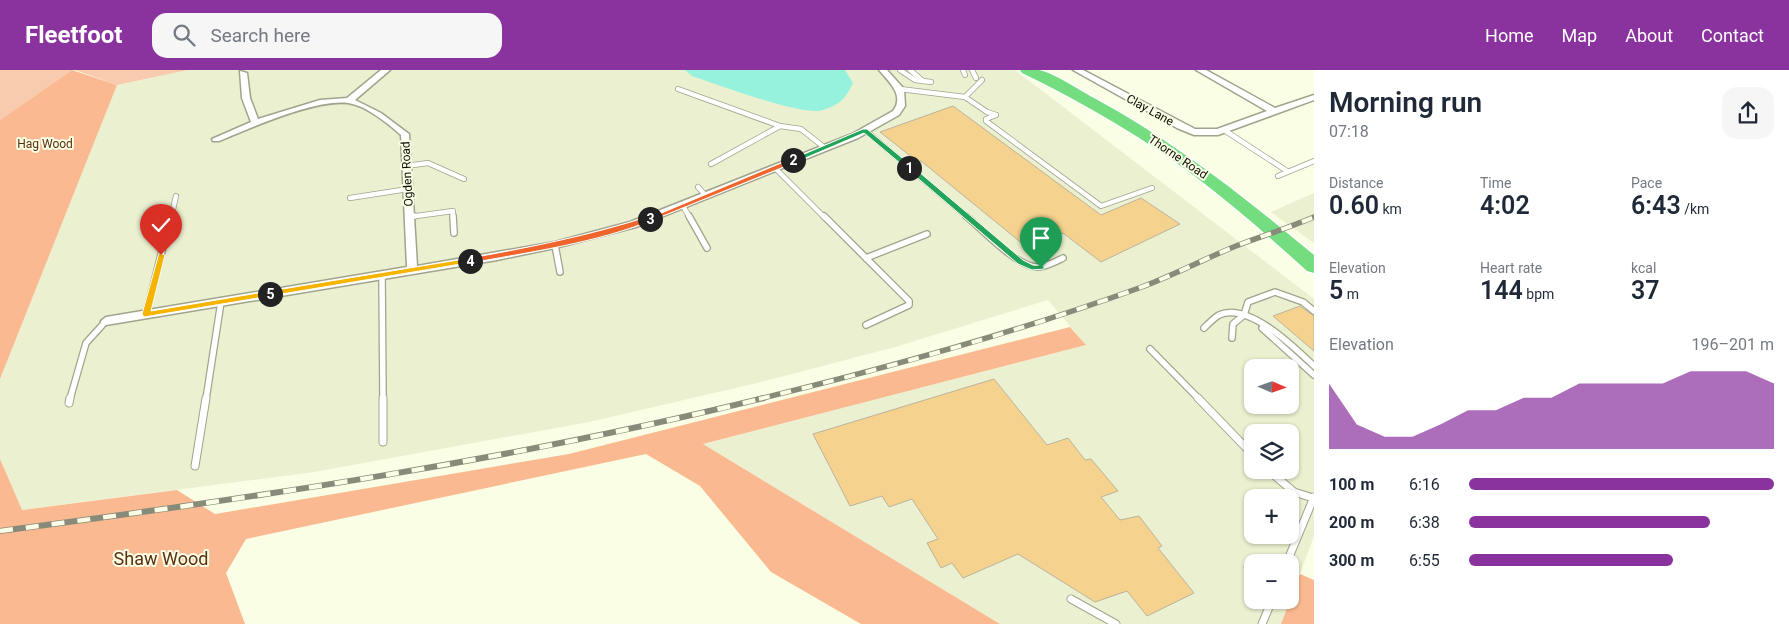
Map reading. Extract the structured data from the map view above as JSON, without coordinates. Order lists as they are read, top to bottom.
{
  "streets": {
    "highway": ["Thorne Road"],
    "street": ["Clay Lane", "Ogden Road"]
  },
  "parks": ["Hag Wood", "Shaw Wood"],
  "north": "right",
  "page": {
    "header": "Fleetfoot",
    "search": "Search here",
    "nav": [
      "Home",
      "Map",
      "About",
      "Contact"
    ],
    "heading": ["Morning run", "07:18"],
    "pins": [
      "2",
      "1",
      "3",
      "4",
      "5"
    ],
    "stats": [
      ["Distance", "0.60 km"],
      ["Time", "4:02"],
      ["Pace", "6:43 /km"],
      ["Elevation", "5 m"],
      ["Heart rate", "144 bpm"],
      ["kcal", "37"]
    ],
    "chart": ["Elevation", "196–201 m"],
    "map_buttons": ["+", "−"],
    "list": [
      {
        "name": "100 m",
        "note": "6:16"
      },
      {
        "name": "200 m",
        "note": "6:38"
      },
      {
        "name": "300 m",
        "note": "6:55"
      }
    ]
  }
}
